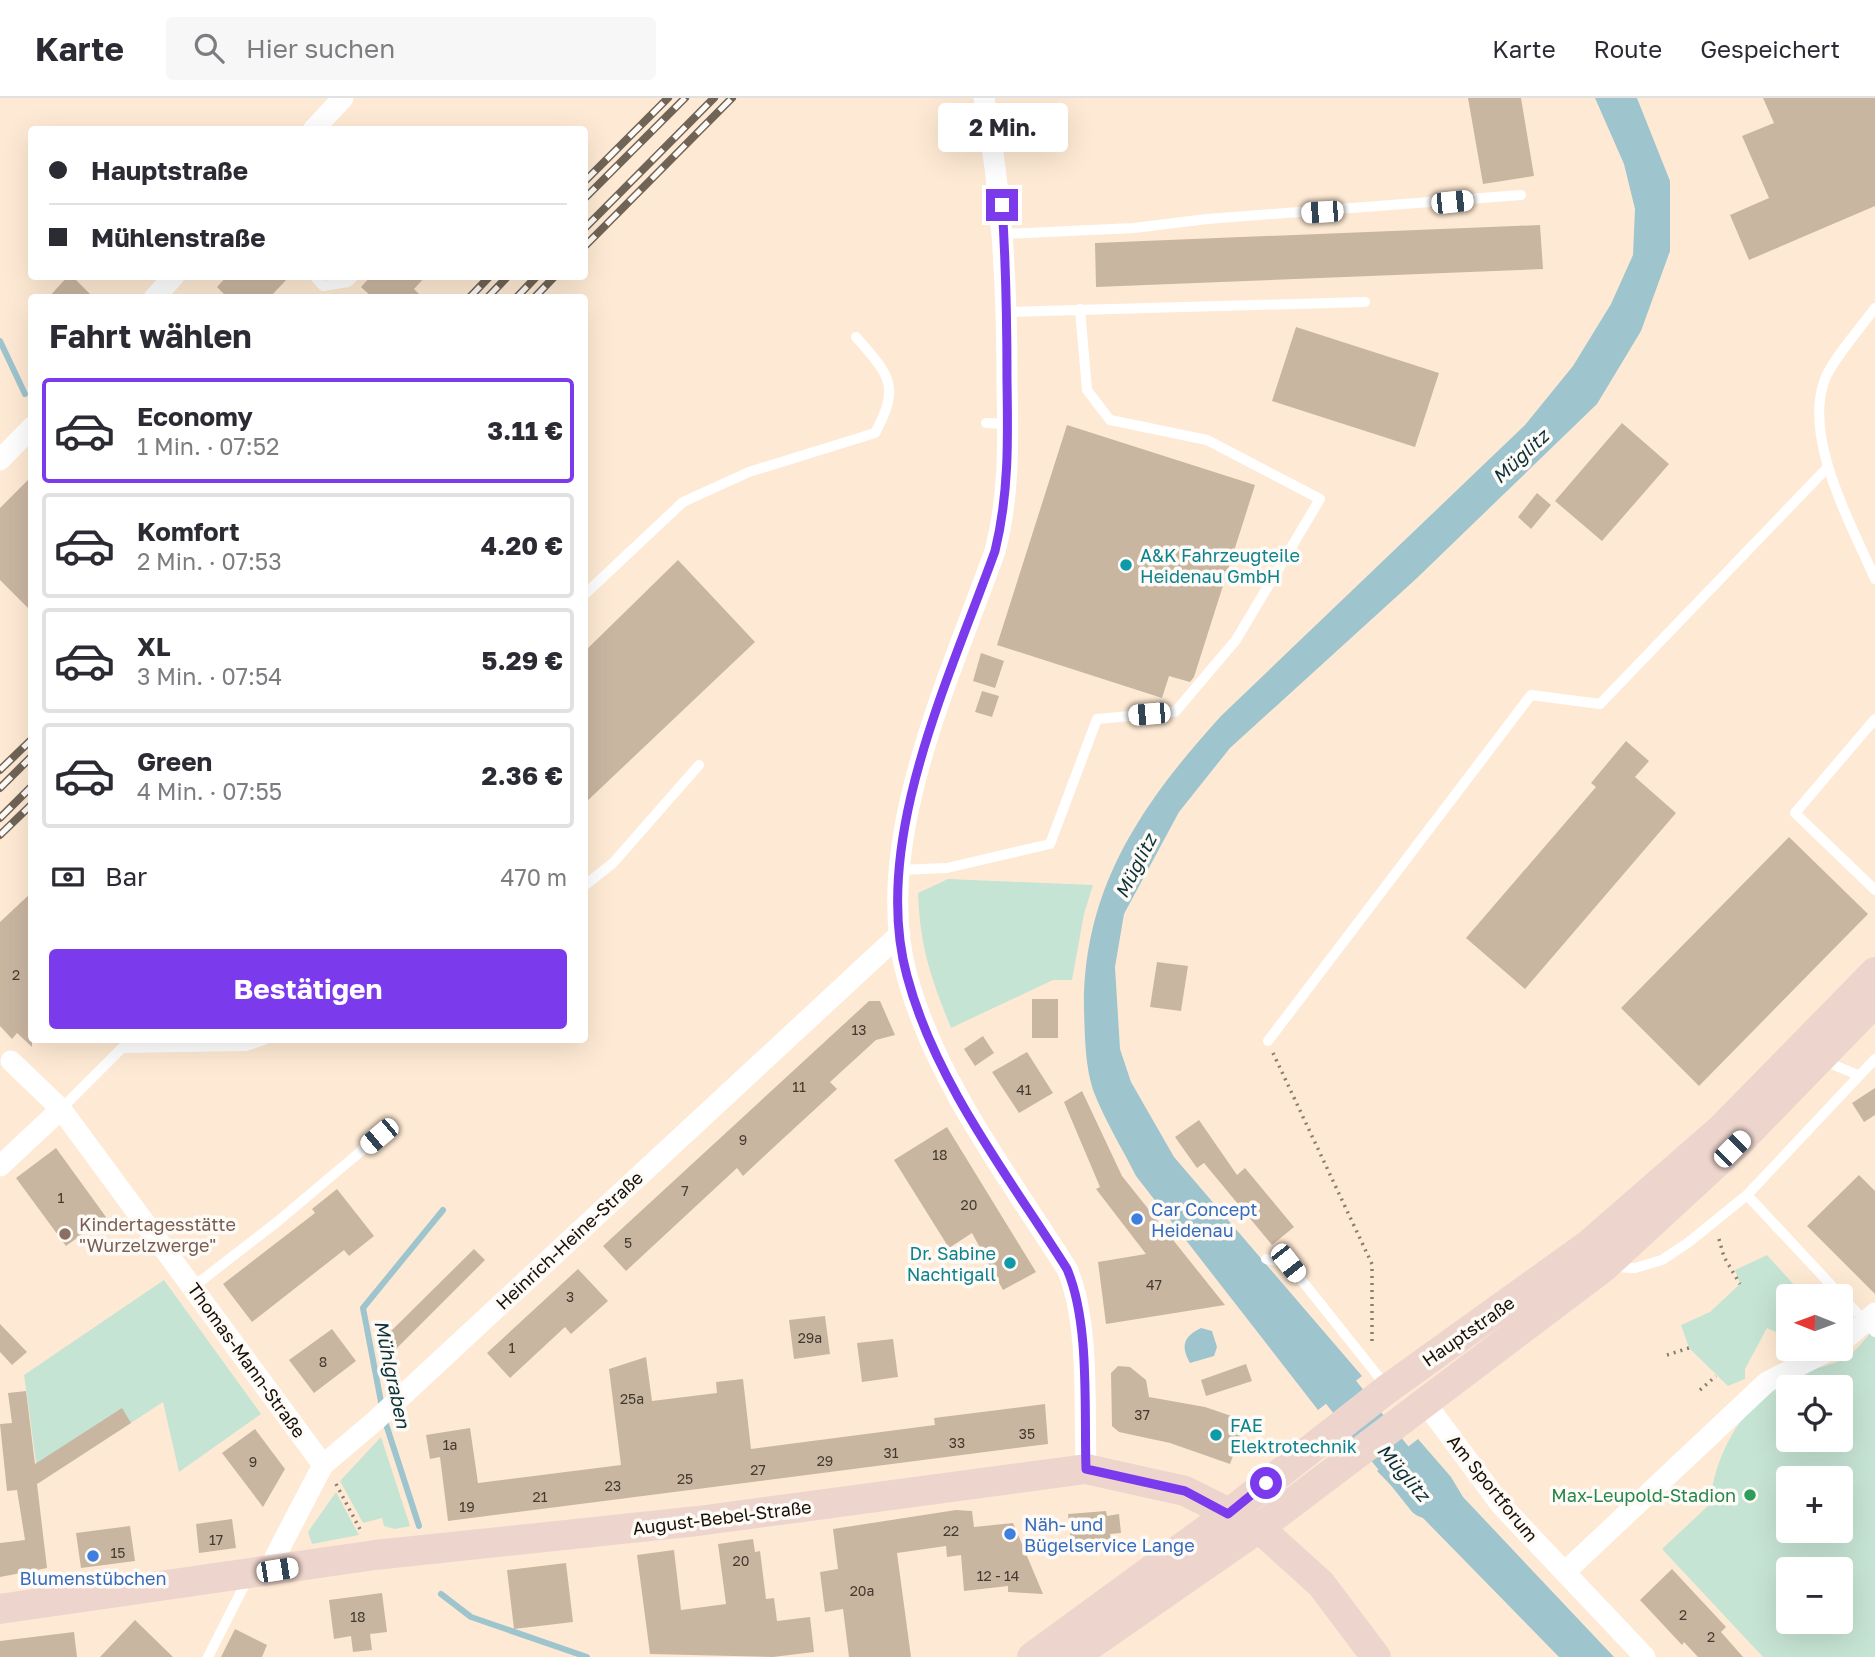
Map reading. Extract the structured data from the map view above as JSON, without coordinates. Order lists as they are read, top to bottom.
{
  "streets": {
    "main road": ["Hauptstraße", "August-Bebel-Straße"],
    "street": ["Heinrich-Heine-Straße", "Thomas-Mann-Straße", "Am Sportforum"]
  },
  "crossings": [
    ["Heinrich-Heine-Straße", "Thomas-Mann-Straße"],
    ["Heinrich-Heine-Straße", "August-Bebel-Straße"],
    ["Hauptstraße", "Am Sportforum"],
    ["Hauptstraße", "August-Bebel-Straße"]
  ],
  "water": ["Müglitz", "Mühlgraben"],
  "places": [
    "A&K Fahrzeugteile Heidenau GmbH",
    "Car Concept Heidenau",
    "Kindertagesstätte \"Wurzelzwerge\"",
    "Dr. Sabine Nachtigall",
    "FAE Elektrotechnik",
    "Max-Leupold-Stadion",
    "Näh- und Bügelservice Lange",
    "Blumenstübchen"
  ],
  "house_numbers": [
    "2",
    "13",
    "11",
    "41",
    "9",
    "18",
    "7",
    "1",
    "20",
    "5",
    "47",
    "3",
    "29a",
    "1",
    "8",
    "25a",
    "37",
    "35",
    "33",
    "1a",
    "31",
    "29",
    "9",
    "27",
    "25",
    "23",
    "21",
    "19",
    "22",
    "17",
    "15",
    "20",
    "12 - 14",
    "20a",
    "2",
    "18",
    "2"
  ],
  "north": "left",
  "page": {
    "header": "Karte",
    "search": "Hier suchen",
    "nav": ["Karte", "Route", "Gespeichert"],
    "bubble": "2 Min.",
    "banner": ["Hauptstraße", "Mühlenstraße"],
    "heading": "Fahrt wählen",
    "list": [
      {
        "name": "Economy",
        "note": "1 Min. · 07:52",
        "value": "3.11 €"
      },
      {
        "name": "Komfort",
        "note": "2 Min. · 07:53",
        "value": "4.20 €"
      },
      {
        "name": "XL",
        "note": "3 Min. · 07:54",
        "value": "5.29 €"
      },
      {
        "name": "Green",
        "note": "4 Min. · 07:55",
        "value": "2.36 €"
      }
    ],
    "pay": ["Bar", "470 m"],
    "buttons": "Bestätigen",
    "map_buttons": ["+", "−"]
  }
}
